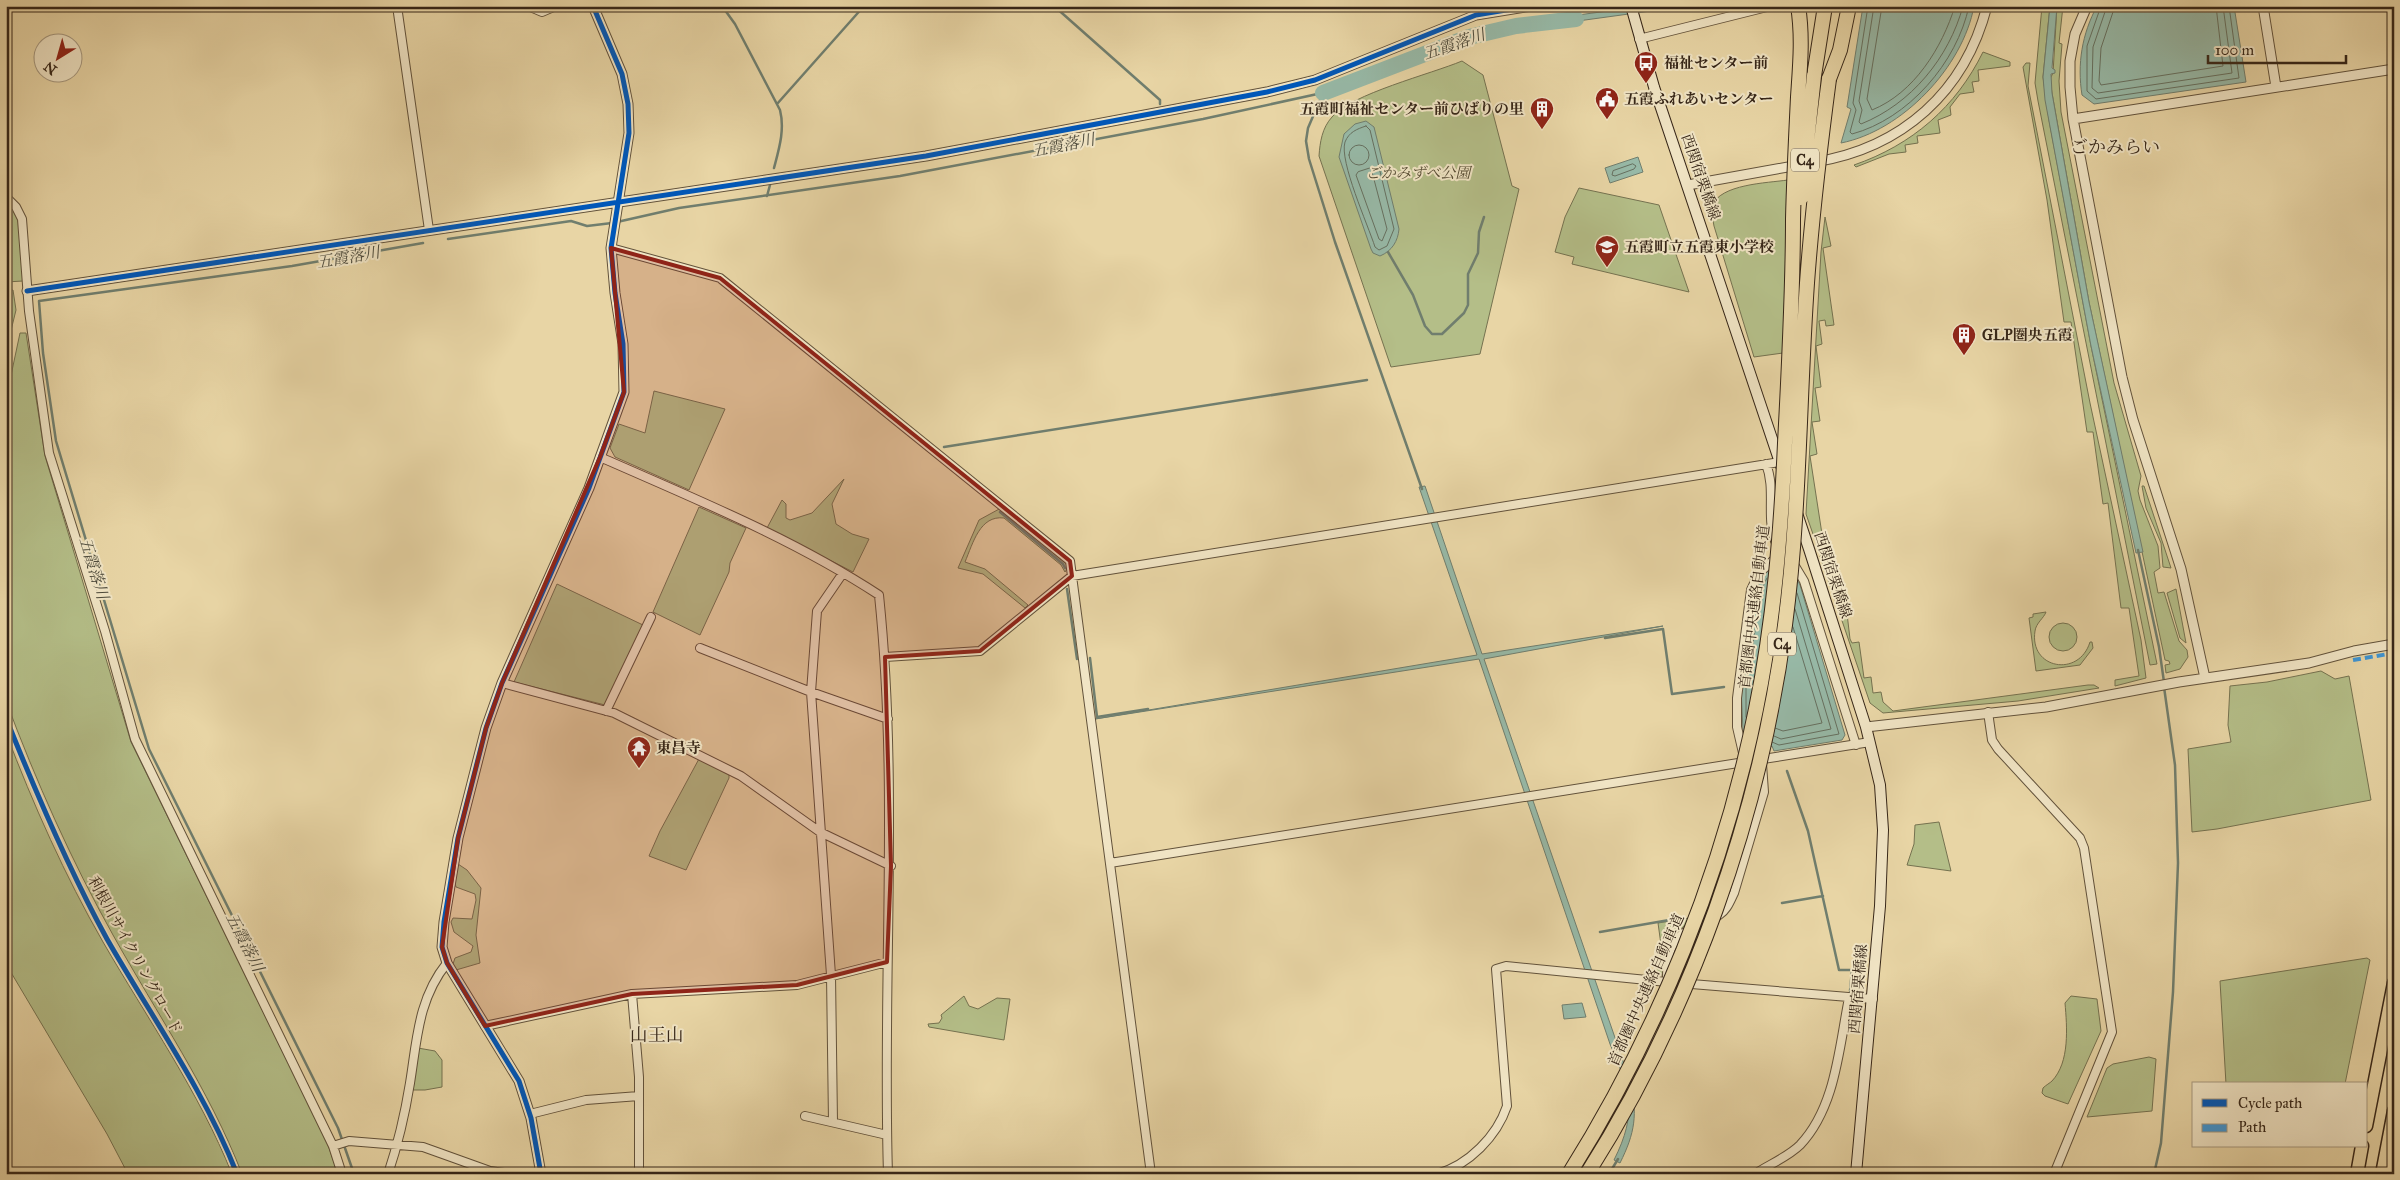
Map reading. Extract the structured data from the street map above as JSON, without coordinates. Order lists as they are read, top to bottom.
{
  "streets": {
    "highway": ["C4", "首都圏中央連絡自動車道"],
    "main road": ["西関宿栗橋線"],
    "cycle path": ["利根川サイクリングロード"]
  },
  "districts": ["ごかみらい", "山王山"],
  "water": ["五霞落川"],
  "parks": ["ごかみずべ公園"],
  "places": {
    "bus stop": ["福祉センター前"],
    "public building": ["五霞ふれあいセンター"],
    "building": ["五霞町福祉センター前ひばりの里", "GLP圏央五霞"],
    "school or university": ["五霞町立五霞東小学校"],
    "temple": ["東昌寺"]
  },
  "legend": ["Cycle path", "Path"],
  "scale_bar": "100 m",
  "north": "bottom left"
}
